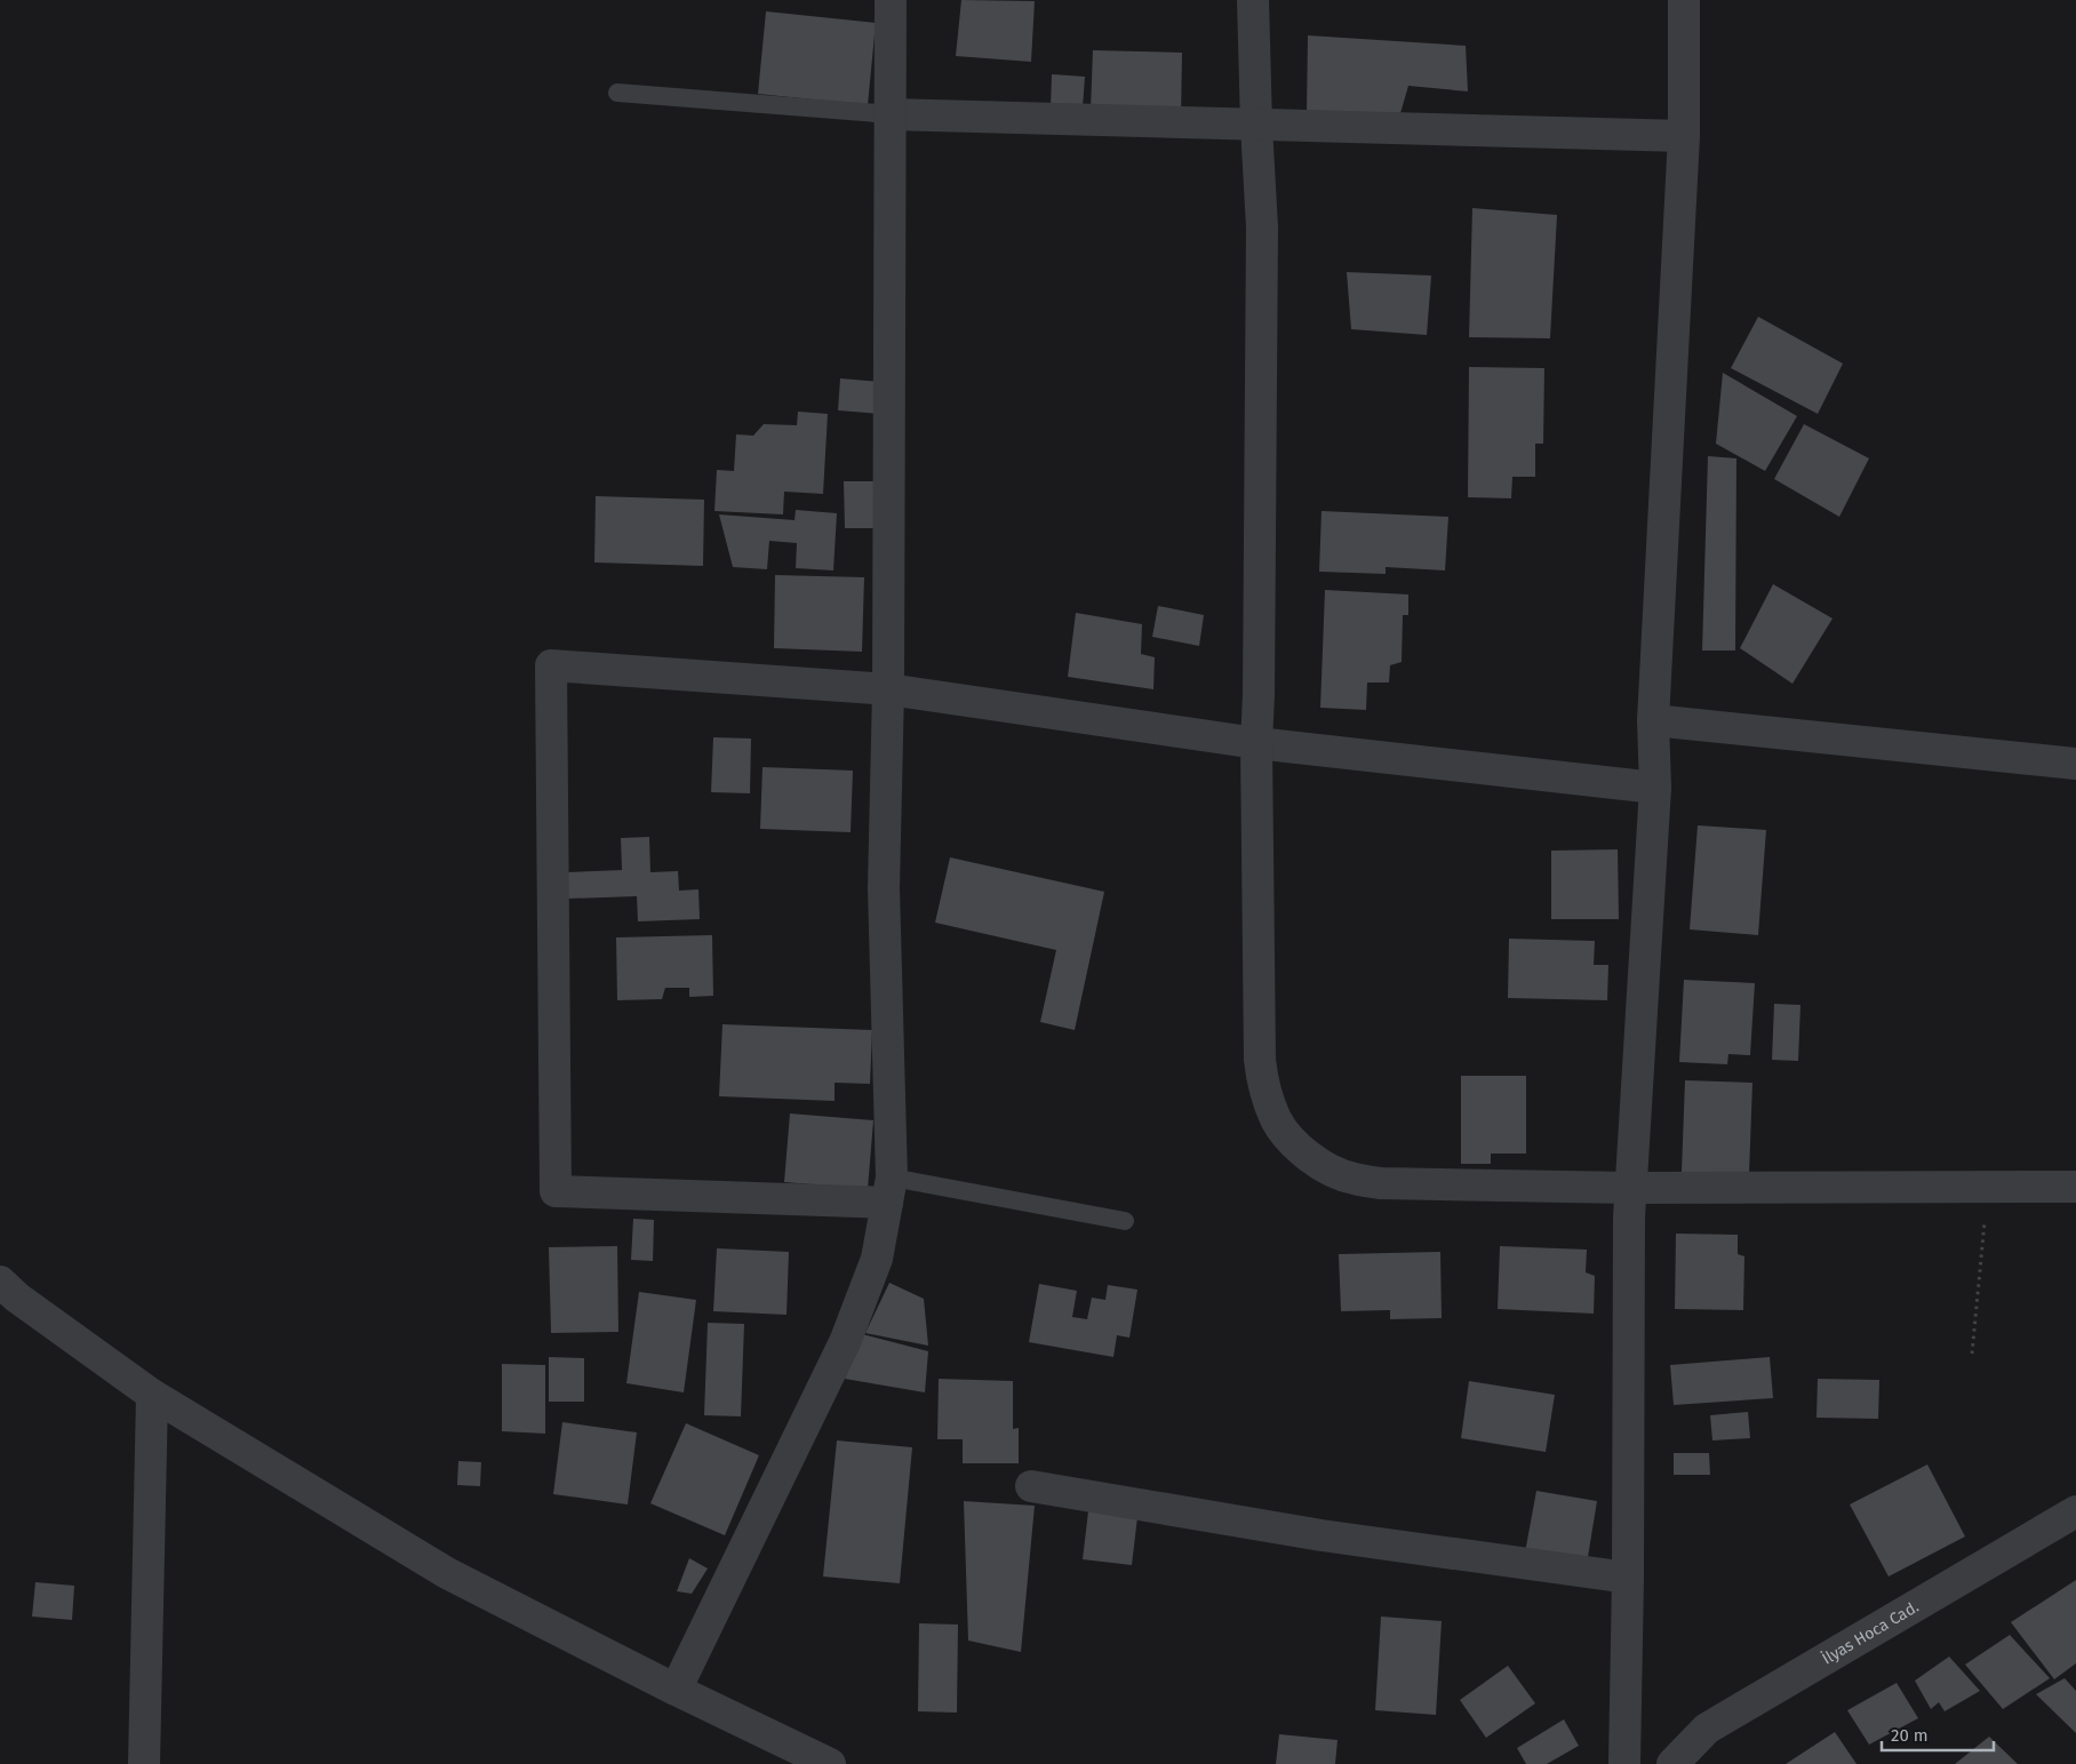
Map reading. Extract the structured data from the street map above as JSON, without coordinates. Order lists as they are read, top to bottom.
{
  "streets": {
    "street": ["İlyas Hoca Cad."]
  },
  "scale_bar": "20 m"
}
